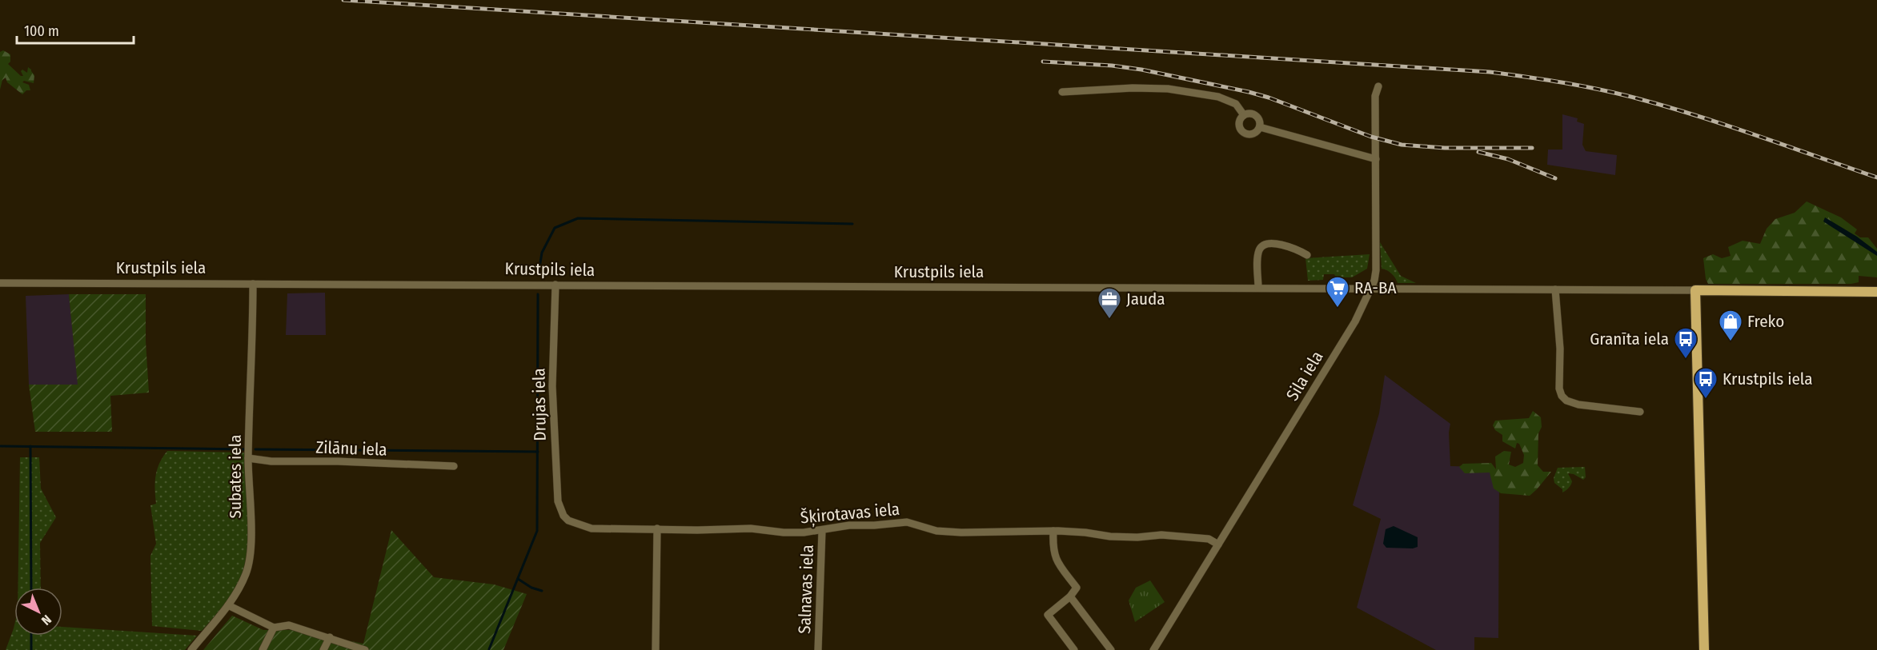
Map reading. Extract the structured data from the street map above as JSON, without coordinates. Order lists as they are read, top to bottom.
{
  "streets": {
    "main road": ["Krustpils iela"],
    "street": [
      "Sila iela",
      "Drujas iela",
      "Zilānu iela",
      "Subates iela",
      "Šķirotavas iela",
      "Salnavas iela"
    ]
  },
  "crossings": [
    ["Krustpils iela", "Sila iela"],
    ["Krustpils iela", "Drujas iela"],
    ["Krustpils iela", "Subates iela"],
    ["Sila iela", "Šķirotavas iela"],
    ["Drujas iela", "Šķirotavas iela"],
    ["Zilānu iela", "Subates iela"],
    ["Šķirotavas iela", "Salnavas iela"]
  ],
  "places": {
    "supermarket": ["RA-BA"],
    "office": ["Jauda"],
    "shop": ["Freko"],
    "bus stop": ["Granīta iela", "Krustpils iela"]
  },
  "scale_bar": "100 m",
  "north": "bottom right"
}
